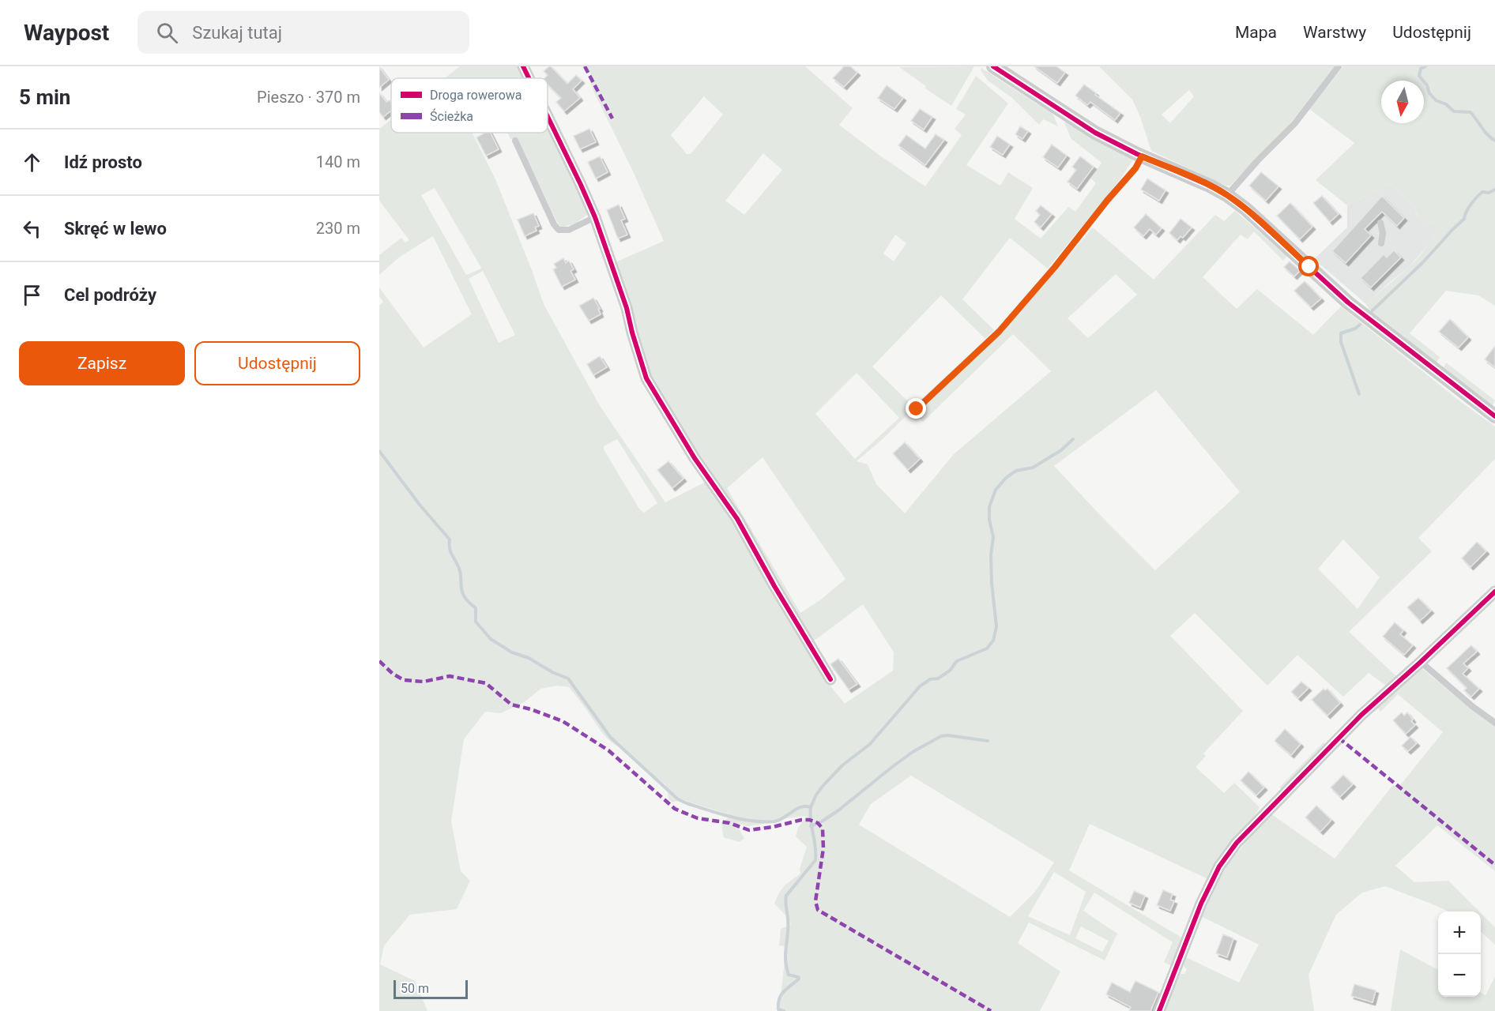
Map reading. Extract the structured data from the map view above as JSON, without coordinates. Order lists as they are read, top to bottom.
{
  "legend": ["Droga rowerowa", "Ścieżka"],
  "scale_bar": "50 m",
  "north": "bottom",
  "page": {
    "header": "Waypost",
    "search": "Szukaj tutaj",
    "nav": ["Mapa", "Warstwy", "Udostępnij"],
    "heading": ["5 min", "Pieszo · 370 m"],
    "list": [
      ["Idź prosto", "140 m"],
      ["Skręć w lewo", "230 m"],
      "Cel podróży"
    ],
    "buttons": ["Zapisz", "Udostępnij"],
    "map_buttons": ["+", "−"],
    "scale": "50 m"
  }
}
